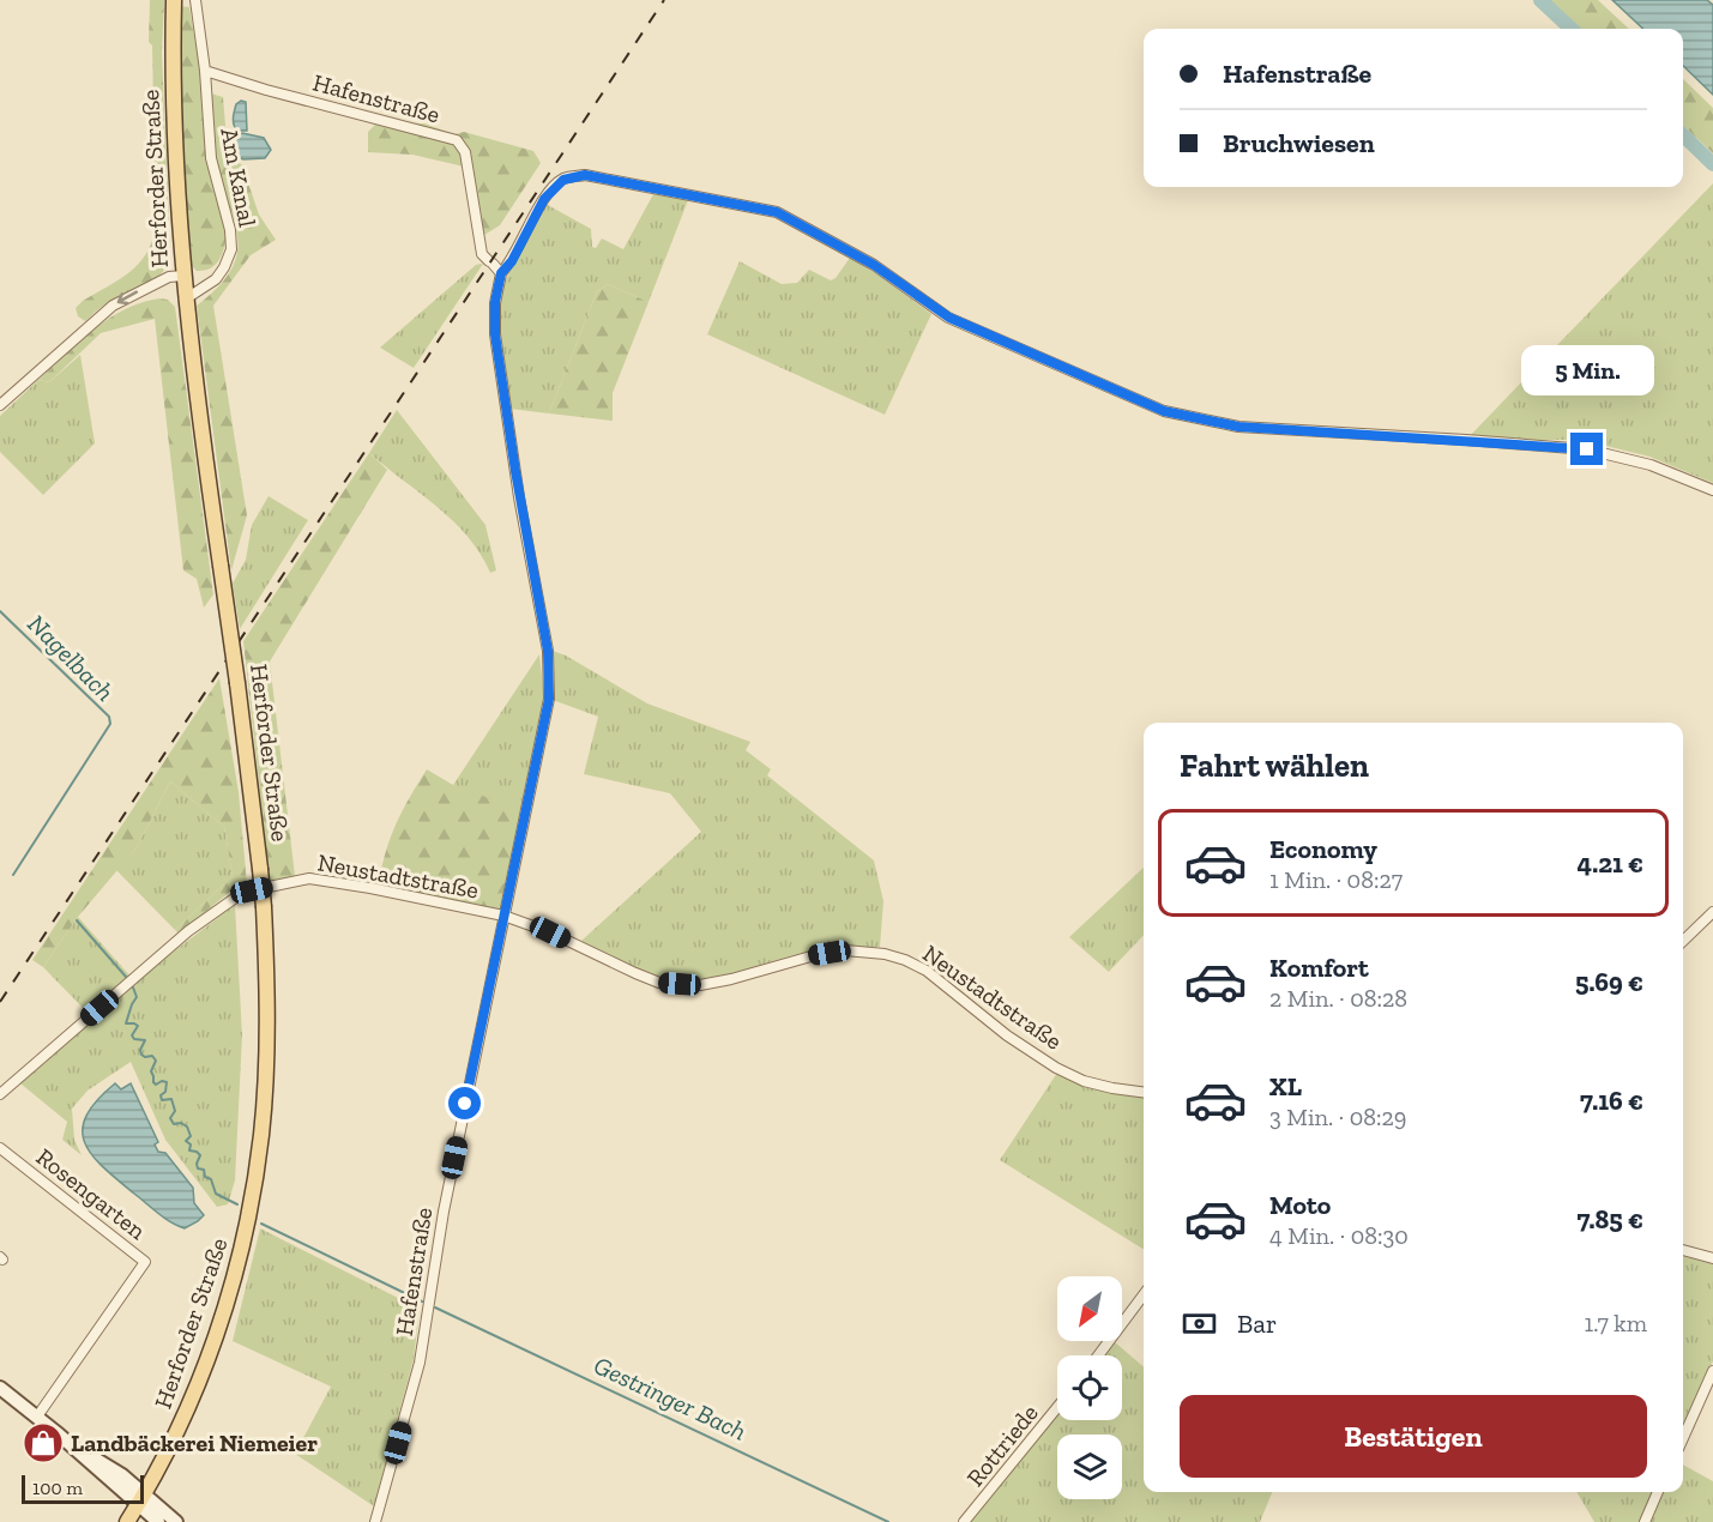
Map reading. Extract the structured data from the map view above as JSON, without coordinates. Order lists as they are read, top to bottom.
{
  "streets": {
    "main road": ["Herforder Straße"],
    "street": [
      "Hafenstraße",
      "Am Kanal",
      "Neustadtstraße",
      "Rosengarten",
      "Rottriede"
    ]
  },
  "crossings": [
    ["Hafenstraße", "Am Kanal"],
    ["Hafenstraße", "Neustadtstraße"],
    ["Am Kanal", "Herforder Straße"]
  ],
  "water": ["Nagelbach", "Gestringer Bach"],
  "places": {
    "shop": ["Landbäckerei Niemeier"]
  },
  "scale_bar": "100 m",
  "north": "bottom left",
  "page": {
    "banner": ["Hafenstraße", "Bruchwiesen"],
    "bubble": "5 Min.",
    "heading": "Fahrt wählen",
    "list": [
      {
        "name": "Economy",
        "note": "1 Min. · 08:27",
        "value": "4.21 €"
      },
      {
        "name": "Komfort",
        "note": "2 Min. · 08:28",
        "value": "5.69 €"
      },
      {
        "name": "XL",
        "note": "3 Min. · 08:29",
        "value": "7.16 €"
      },
      {
        "name": "Moto",
        "note": "4 Min. · 08:30",
        "value": "7.85 €"
      }
    ],
    "pay": ["Bar", "1.7 km"],
    "buttons": "Bestätigen",
    "scale": "100 m"
  }
}
